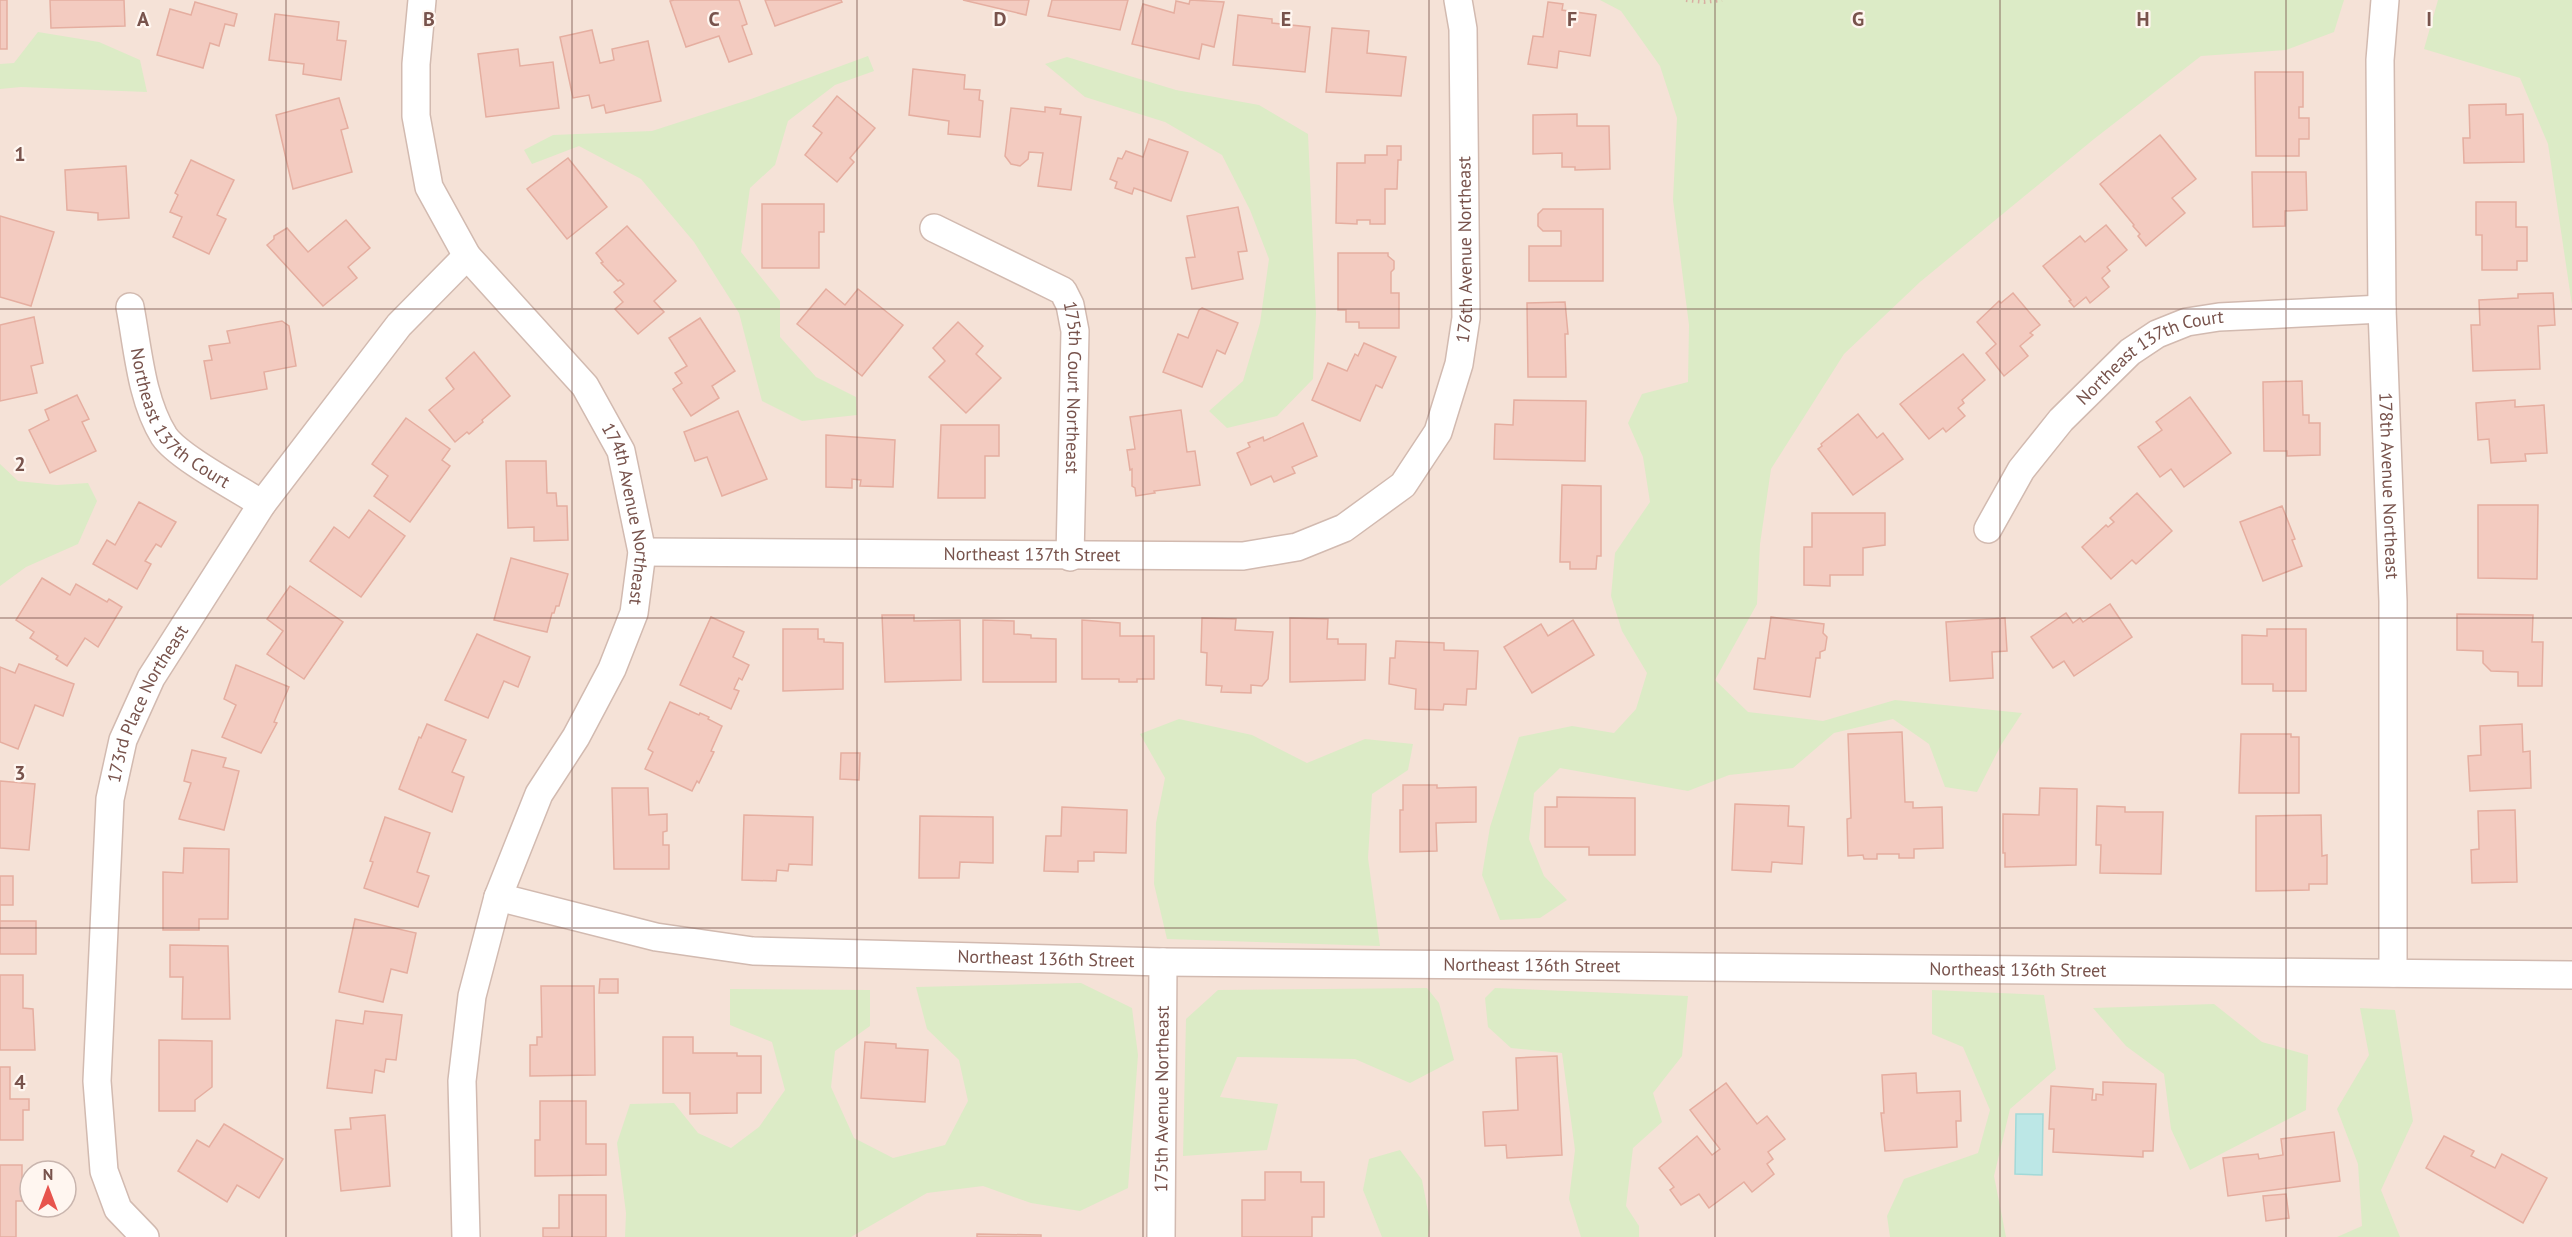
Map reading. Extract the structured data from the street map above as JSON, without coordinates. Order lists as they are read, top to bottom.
{
  "streets": {
    "street": [
      "176th Avenue Northeast",
      "Northeast 137th Court",
      "175th Court Northeast",
      "178th Avenue Northeast",
      "174th Avenue Northeast",
      "Northeast 137th Street",
      "173rd Place Northeast",
      "Northeast 136th Street",
      "175th Avenue Northeast"
    ]
  },
  "crossings": [
    ["176th Avenue Northeast", "Northeast 137th Street"],
    ["Northeast 137th Court", "178th Avenue Northeast"],
    ["Northeast 137th Court", "173rd Place Northeast"],
    ["175th Court Northeast", "Northeast 137th Street"],
    ["178th Avenue Northeast", "Northeast 136th Street"],
    ["174th Avenue Northeast", "Northeast 137th Street"],
    ["174th Avenue Northeast", "173rd Place Northeast"],
    ["174th Avenue Northeast", "Northeast 136th Street"],
    ["Northeast 136th Street", "175th Avenue Northeast"]
  ],
  "north": "top",
  "grid": {
    "columns": [
      "A",
      "B",
      "C",
      "D",
      "E",
      "F",
      "G",
      "H",
      "I"
    ],
    "rows": [
      "1",
      "2",
      "3",
      "4"
    ]
  }
}
